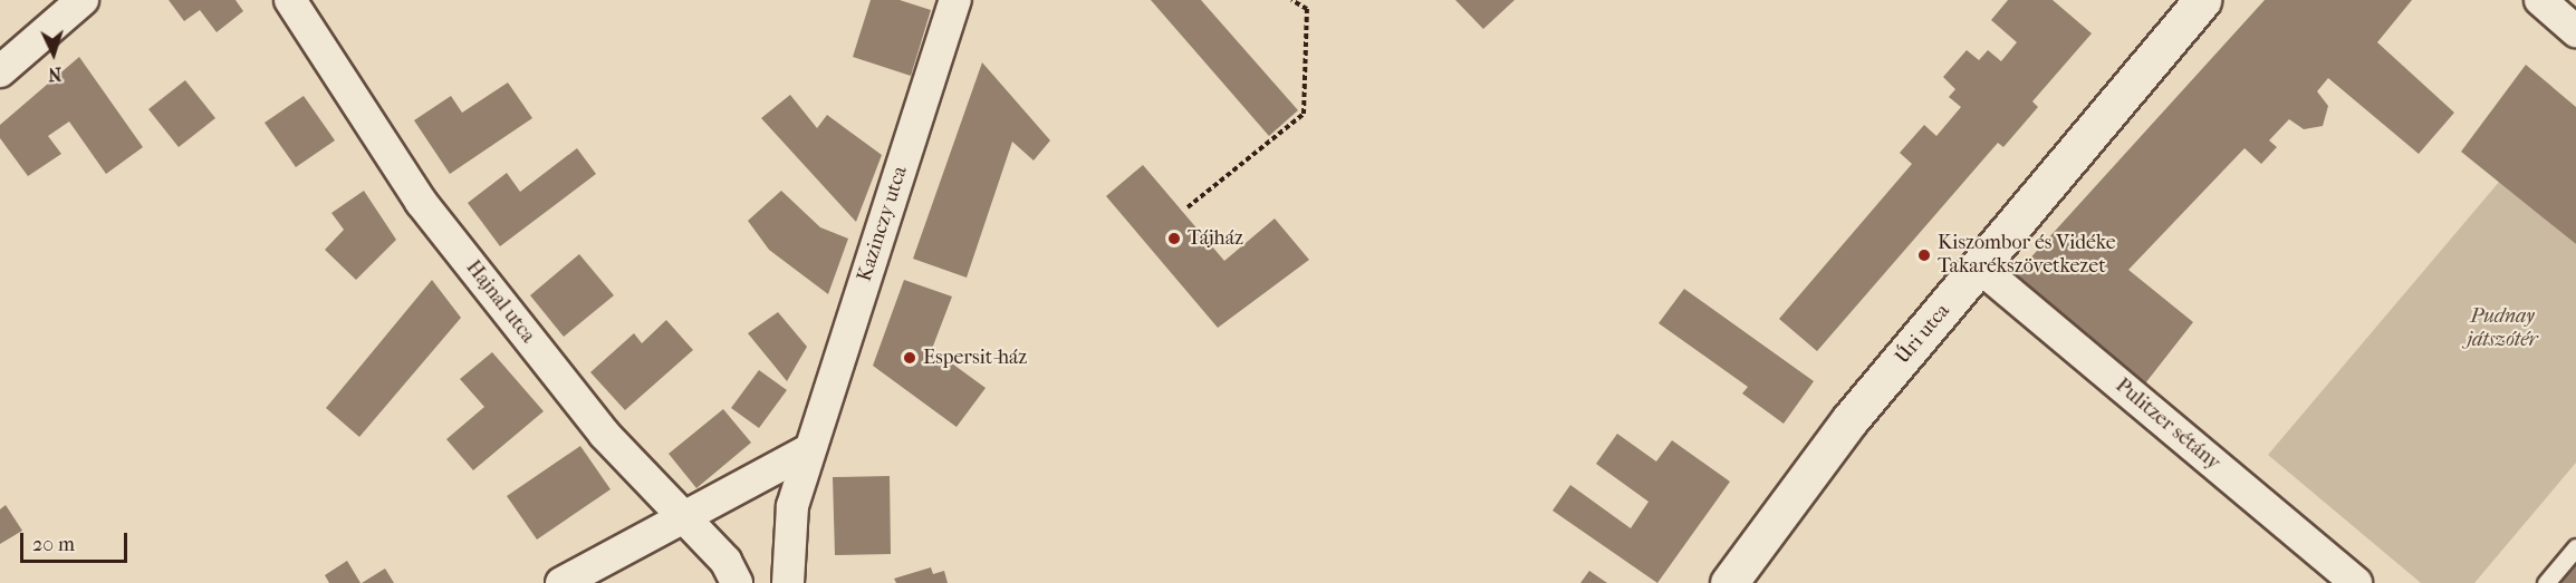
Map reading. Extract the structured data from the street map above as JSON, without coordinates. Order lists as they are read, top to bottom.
{
  "streets": {
    "main road": ["Úri utca"],
    "street": ["Kazinczy utca", "Hajnal utca", "Pulitzer sétány"]
  },
  "crossings": [
    ["Úri utca", "Pulitzer sétány"]
  ],
  "parks": ["Pudnay játszótér"],
  "places": ["Tájház", "Kiszombor és Vidéke Takarékszövetkezet", "Espersit-ház"],
  "scale_bar": "20 m",
  "north": "bottom"
}
